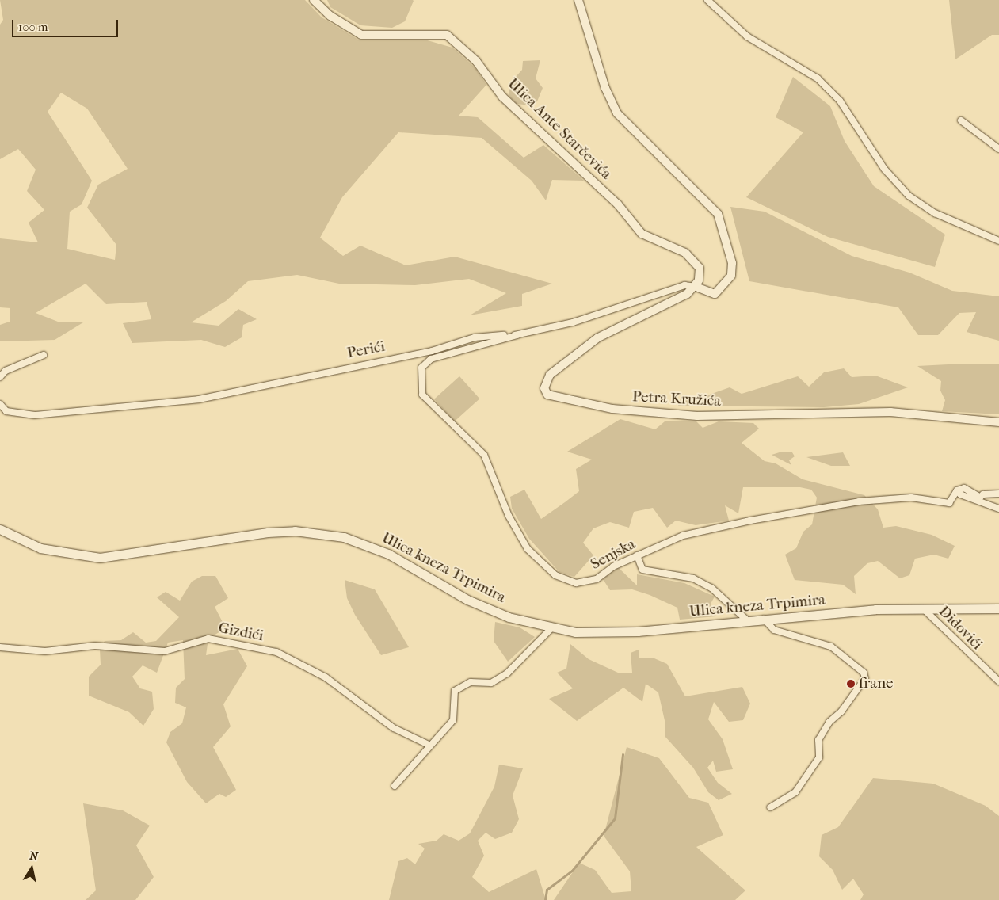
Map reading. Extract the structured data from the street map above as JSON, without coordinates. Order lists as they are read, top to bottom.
{
  "streets": {
    "main road": ["Ulica kneza Trpimira"],
    "street": [
      "Ulica Ante Starčevića",
      "Perići",
      "Petra Kružića",
      "Senjska",
      "Didovići",
      "Gizdići"
    ]
  },
  "crossings": [
    ["Ulica Ante Starčevića", "Perići"],
    ["Ulica Ante Starčevića", "Petra Kružića"],
    ["Perići", "Petra Kružića"],
    ["Perići", "Senjska"],
    ["Ulica kneza Trpimira", "Didovići"]
  ],
  "places": ["frane"],
  "scale_bar": "100 m",
  "north": "top"
}
